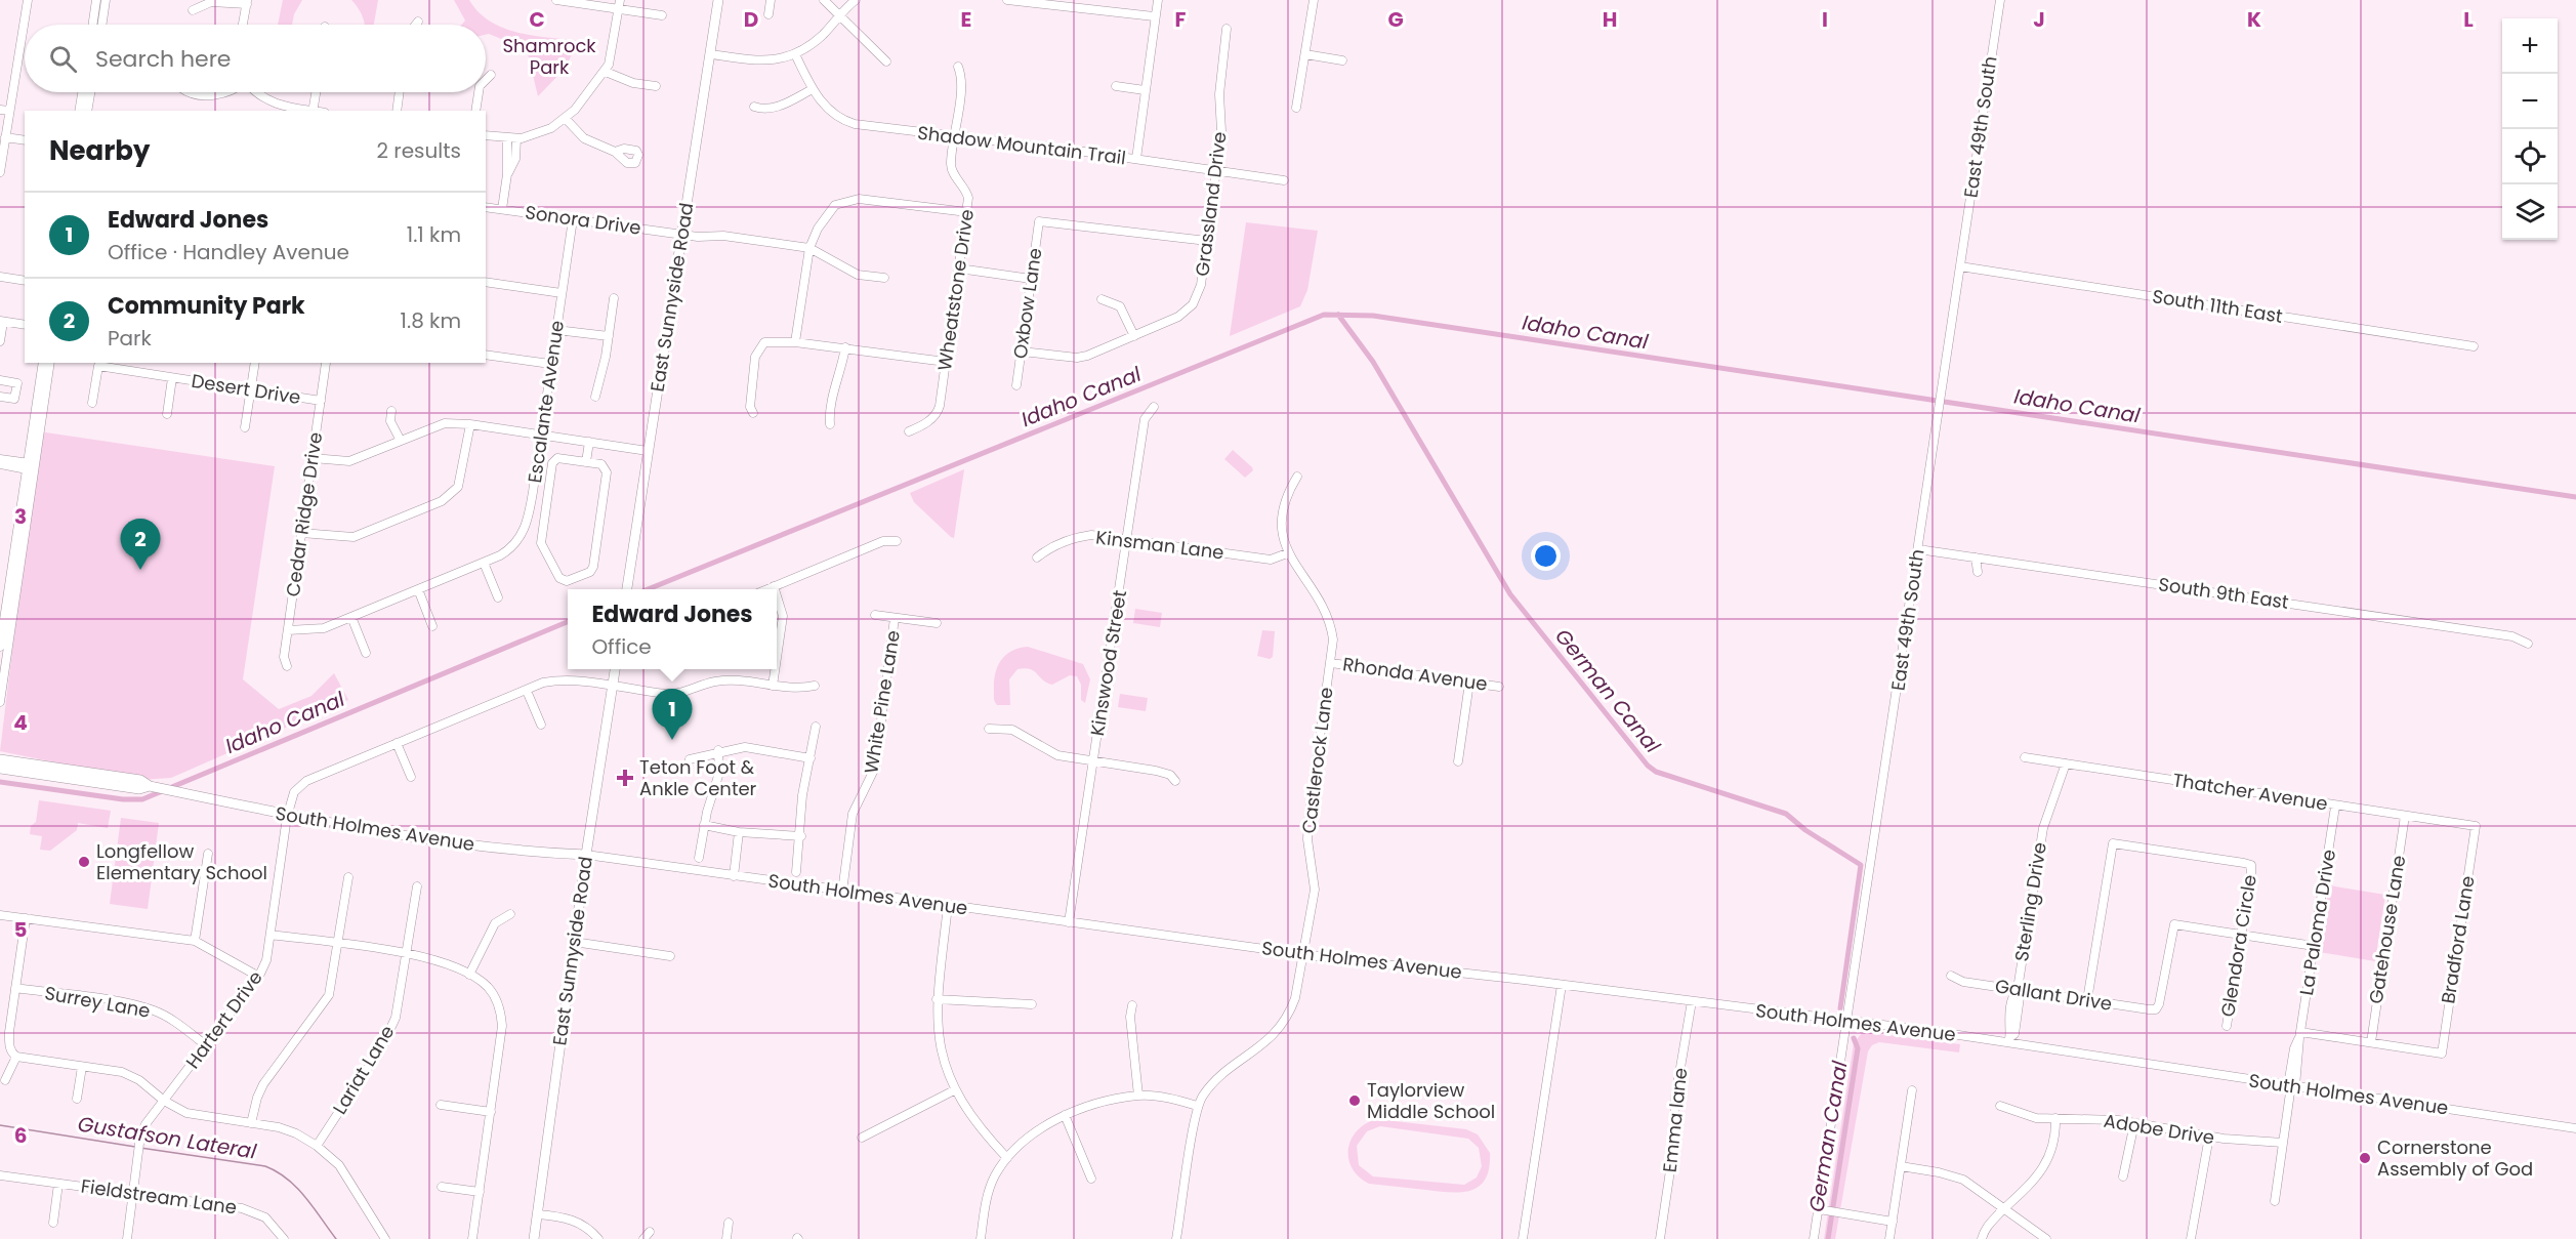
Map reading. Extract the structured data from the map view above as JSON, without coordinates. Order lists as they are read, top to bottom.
{
  "streets": {
    "main road": ["East Sunnyside Road", "South Holmes Avenue"],
    "street": [
      "East 49th South",
      "Shadow Mountain Trail",
      "Grassland Drive",
      "Sonora Drive",
      "Wheatstone Drive",
      "Oxbow Lane",
      "South 11th East",
      "Desert Drive",
      "Escalante Avenue",
      "Cedar Ridge Drive",
      "Kinsman Lane",
      "South 9th East",
      "Kinswood Street",
      "Rhonda Avenue",
      "White Pine Lane",
      "Castlerock Lane",
      "Thatcher Avenue",
      "Sterling Drive",
      "La Paloma Drive",
      "Gatehouse Lane",
      "Bradford Lane",
      "Glendora Circle",
      "Gallant Drive",
      "Surrey Lane",
      "Hartert Drive",
      "Lariat Lane",
      "Emma lane",
      "Adobe Drive",
      "Fieldstream Lane"
    ]
  },
  "crossings": [
    ["East 49th South", "South 11th East"],
    ["East 49th South", "South 9th East"],
    ["East 49th South", "South Holmes Avenue"],
    ["Shadow Mountain Trail", "Grassland Drive"],
    ["Shadow Mountain Trail", "Wheatstone Drive"],
    ["Grassland Drive", "Oxbow Lane"],
    ["Sonora Drive", "East Sunnyside Road"],
    ["Sonora Drive", "Escalante Avenue"],
    ["East Sunnyside Road", "South Holmes Avenue"],
    ["East Sunnyside Road", "Hartert Drive"],
    ["Desert Drive", "Cedar Ridge Drive"],
    ["Escalante Avenue", "Cedar Ridge Drive"],
    ["Kinsman Lane", "Kinswood Street"],
    ["Kinsman Lane", "Castlerock Lane"],
    ["Kinswood Street", "South Holmes Avenue"],
    ["Rhonda Avenue", "Castlerock Lane"],
    ["White Pine Lane", "South Holmes Avenue"],
    ["Castlerock Lane", "South Holmes Avenue"],
    ["Thatcher Avenue", "Sterling Drive"],
    ["Thatcher Avenue", "La Paloma Drive"],
    ["Thatcher Avenue", "Gatehouse Lane"],
    ["Thatcher Avenue", "Bradford Lane"],
    ["South Holmes Avenue", "Sterling Drive"],
    ["South Holmes Avenue", "La Paloma Drive"],
    ["South Holmes Avenue", "Hartert Drive"],
    ["South Holmes Avenue", "Emma lane"],
    ["Sterling Drive", "Gallant Drive"],
    ["La Paloma Drive", "Adobe Drive"],
    ["Gatehouse Lane", "Bradford Lane"],
    ["Glendora Circle", "Gallant Drive"],
    ["Surrey Lane", "Hartert Drive"],
    ["Hartert Drive", "Fieldstream Lane"]
  ],
  "water": ["Idaho Canal", "German Canal", "Gustafson Lateral"],
  "parks": ["Shamrock Park"],
  "places": {
    "health": ["Teton Foot & Ankle Center"],
    "other": ["Longfellow Elementary School", "Taylorview Middle School", "Cornerstone Assembly of God"]
  },
  "page": {
    "map_buttons": ["+", "−"],
    "search": "Search here",
    "heading": ["Nearby", "2 results"],
    "list": [
      {
        "mark": "1",
        "name": "Edward Jones",
        "note": "Office · Handley Avenue",
        "value": "1.1 km"
      },
      {
        "mark": "2",
        "name": "Community Park",
        "note": "Park",
        "value": "1.8 km"
      }
    ],
    "pins": ["2", "1"],
    "popup": ["Edward Jones", "Office"]
  },
  "grid": {
    "columns": [
      "C",
      "D",
      "E",
      "F",
      "G",
      "H",
      "I",
      "J",
      "K",
      "L"
    ],
    "rows": [
      "3",
      "4",
      "5",
      "6"
    ]
  }
}
